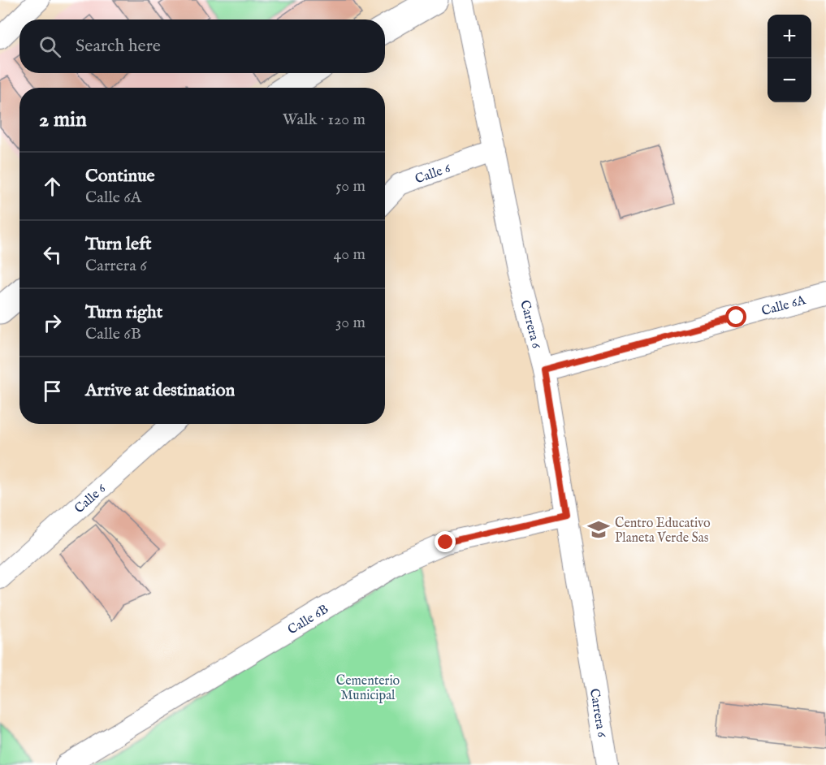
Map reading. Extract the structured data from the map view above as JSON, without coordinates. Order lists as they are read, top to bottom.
{
  "streets": {
    "street": [
      "Calle 6",
      "Calle 6A",
      "Carrera 6",
      "Calle 6B"
    ]
  },
  "crossings": [
    ["Calle 6", "Carrera 6"],
    ["Calle 6A", "Carrera 6"],
    ["Carrera 6", "Calle 6B"]
  ],
  "parks": ["Cementerio Municipal"],
  "places": {
    "school or university": ["Centro Educativo Planeta Verde Sas"]
  },
  "page": {
    "map_buttons": ["+", "−"],
    "search": "Search here",
    "heading": ["2 min", "Walk · 120 m"],
    "list": [
      ["Continue", "Calle 6A", "50 m"],
      ["Turn left", "Carrera 6", "40 m"],
      ["Turn right", "Calle 6B", "30 m"],
      "Arrive at destination"
    ]
  }
}
